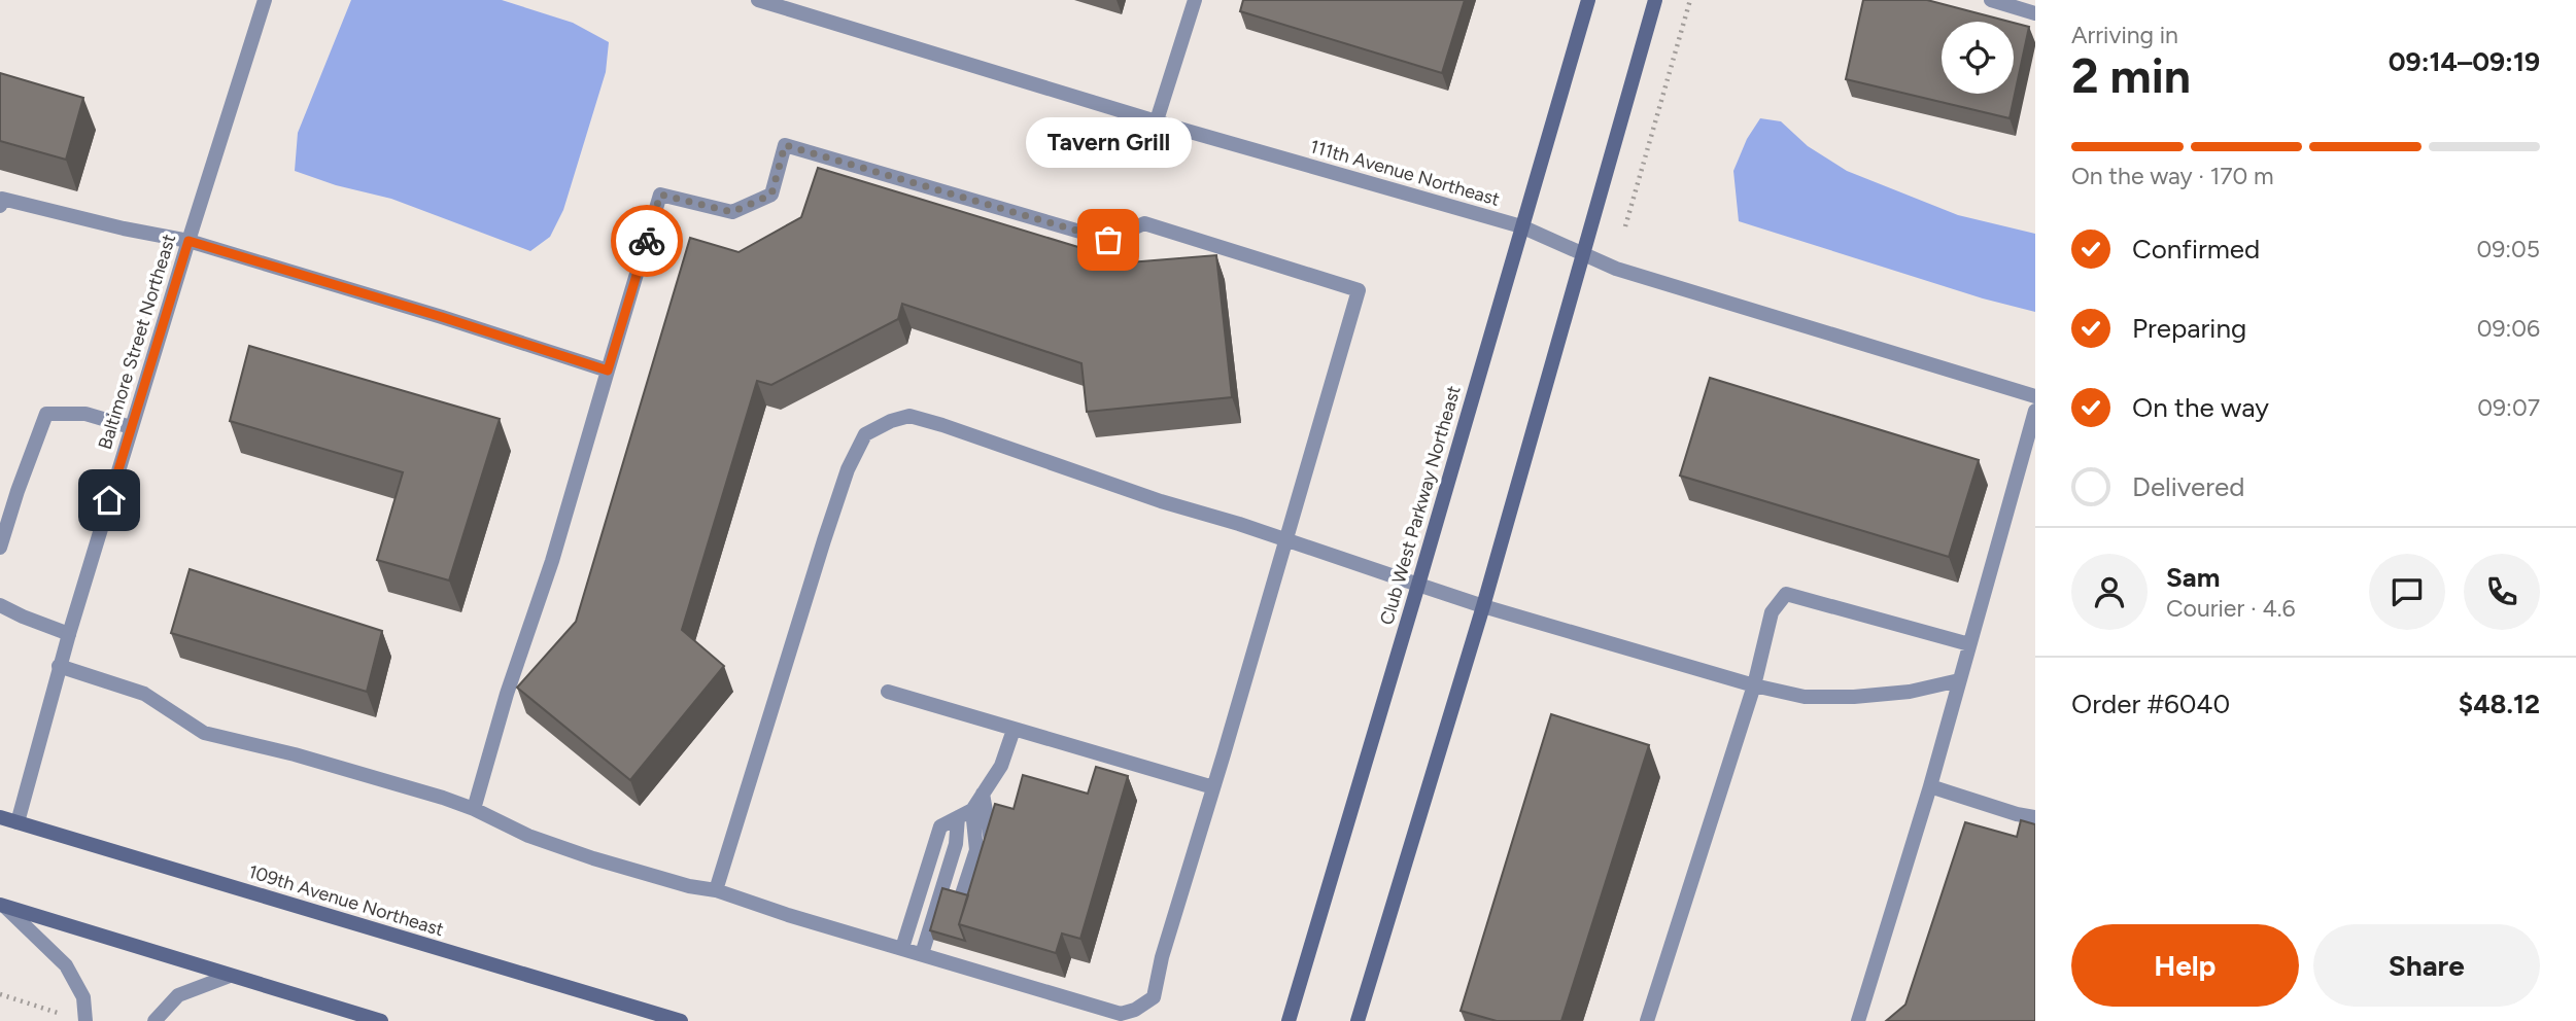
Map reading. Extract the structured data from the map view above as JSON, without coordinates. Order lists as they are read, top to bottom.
{
  "streets": {
    "street": [
      "111th Avenue Northeast",
      "Baltimore Street Northeast",
      "Club West Parkway Northeast",
      "109th Avenue Northeast"
    ]
  },
  "crossings": [
    ["111th Avenue Northeast", "Club West Parkway Northeast"],
    ["Baltimore Street Northeast", "109th Avenue Northeast"]
  ],
  "places": ["Tavern Grill"],
  "page": {
    "heading": ["2 min", "Arriving in", "09:14–09:19"],
    "panel": [
      "Sam",
      "Courier · 4.6",
      "Order #6040",
      "$48.12"
    ],
    "bubble": "Tavern Grill",
    "bar": "On the way · 170 m",
    "list": [
      ["Confirmed", "09:05"],
      ["Preparing", "09:06"],
      ["On the way", "09:07"],
      "Delivered"
    ],
    "buttons": ["Help", "Share"]
  }
}
